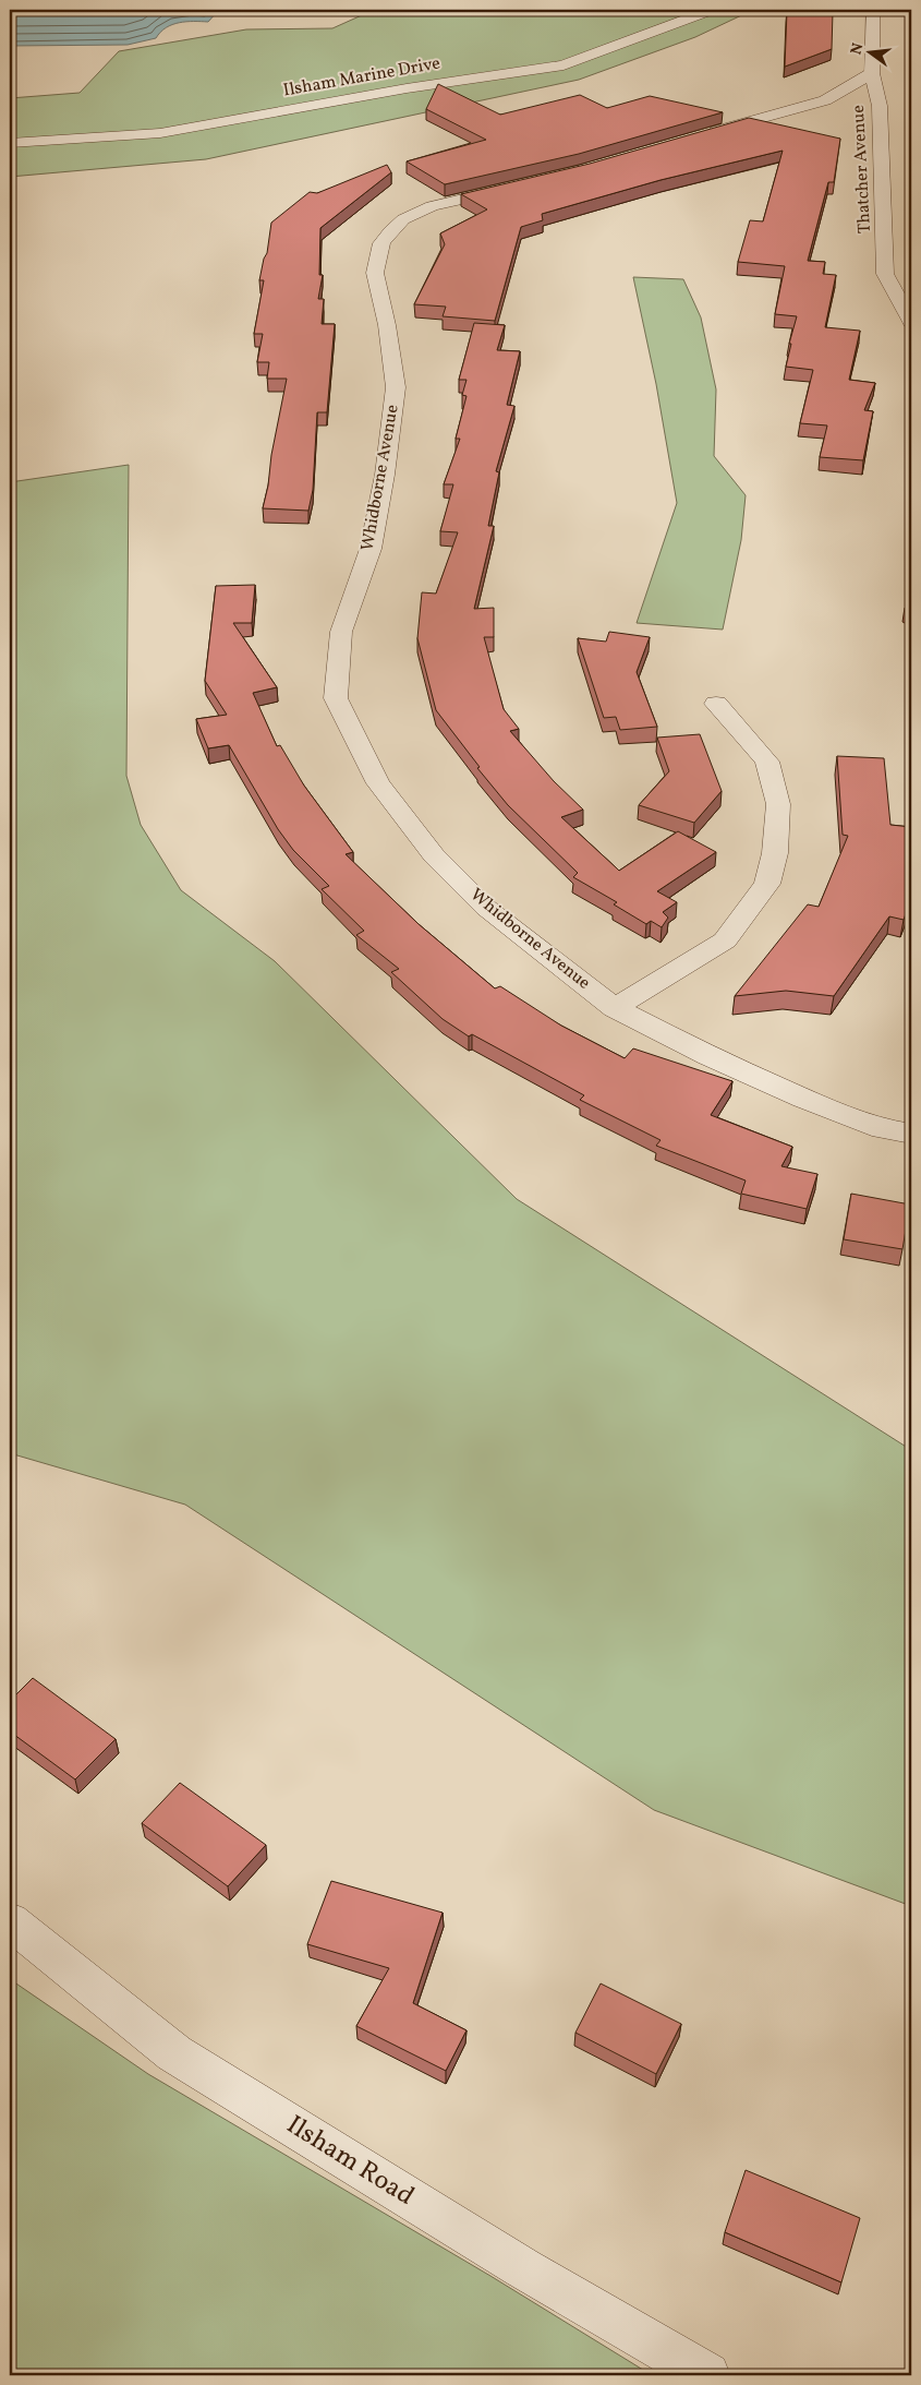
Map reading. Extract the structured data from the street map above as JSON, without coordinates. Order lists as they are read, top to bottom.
{
  "streets": {
    "street": [
      "Ilsham Marine Drive",
      "Thatcher Avenue",
      "Whidborne Avenue",
      "Ilsham Road"
    ]
  },
  "north": "left"
}
